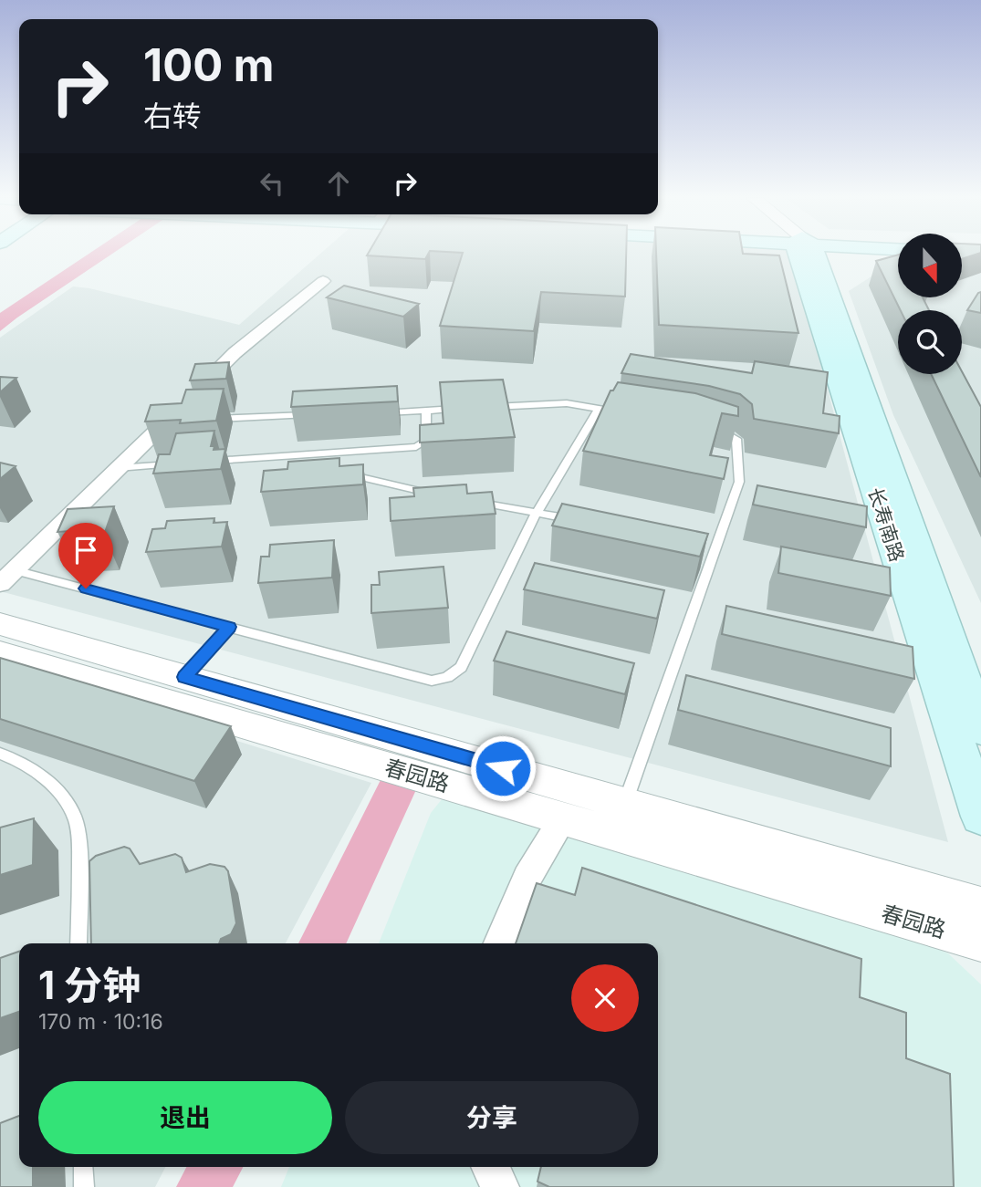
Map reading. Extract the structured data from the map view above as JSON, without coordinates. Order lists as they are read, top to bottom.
{
  "streets": {
    "main road": ["长寿南路"],
    "street": ["春园路"]
  },
  "north": "bottom",
  "page": {
    "turn": ["100 m", "右转"],
    "heading": ["1 分钟", "170 m · 10:16"],
    "buttons": ["退出", "分享"]
  }
}
